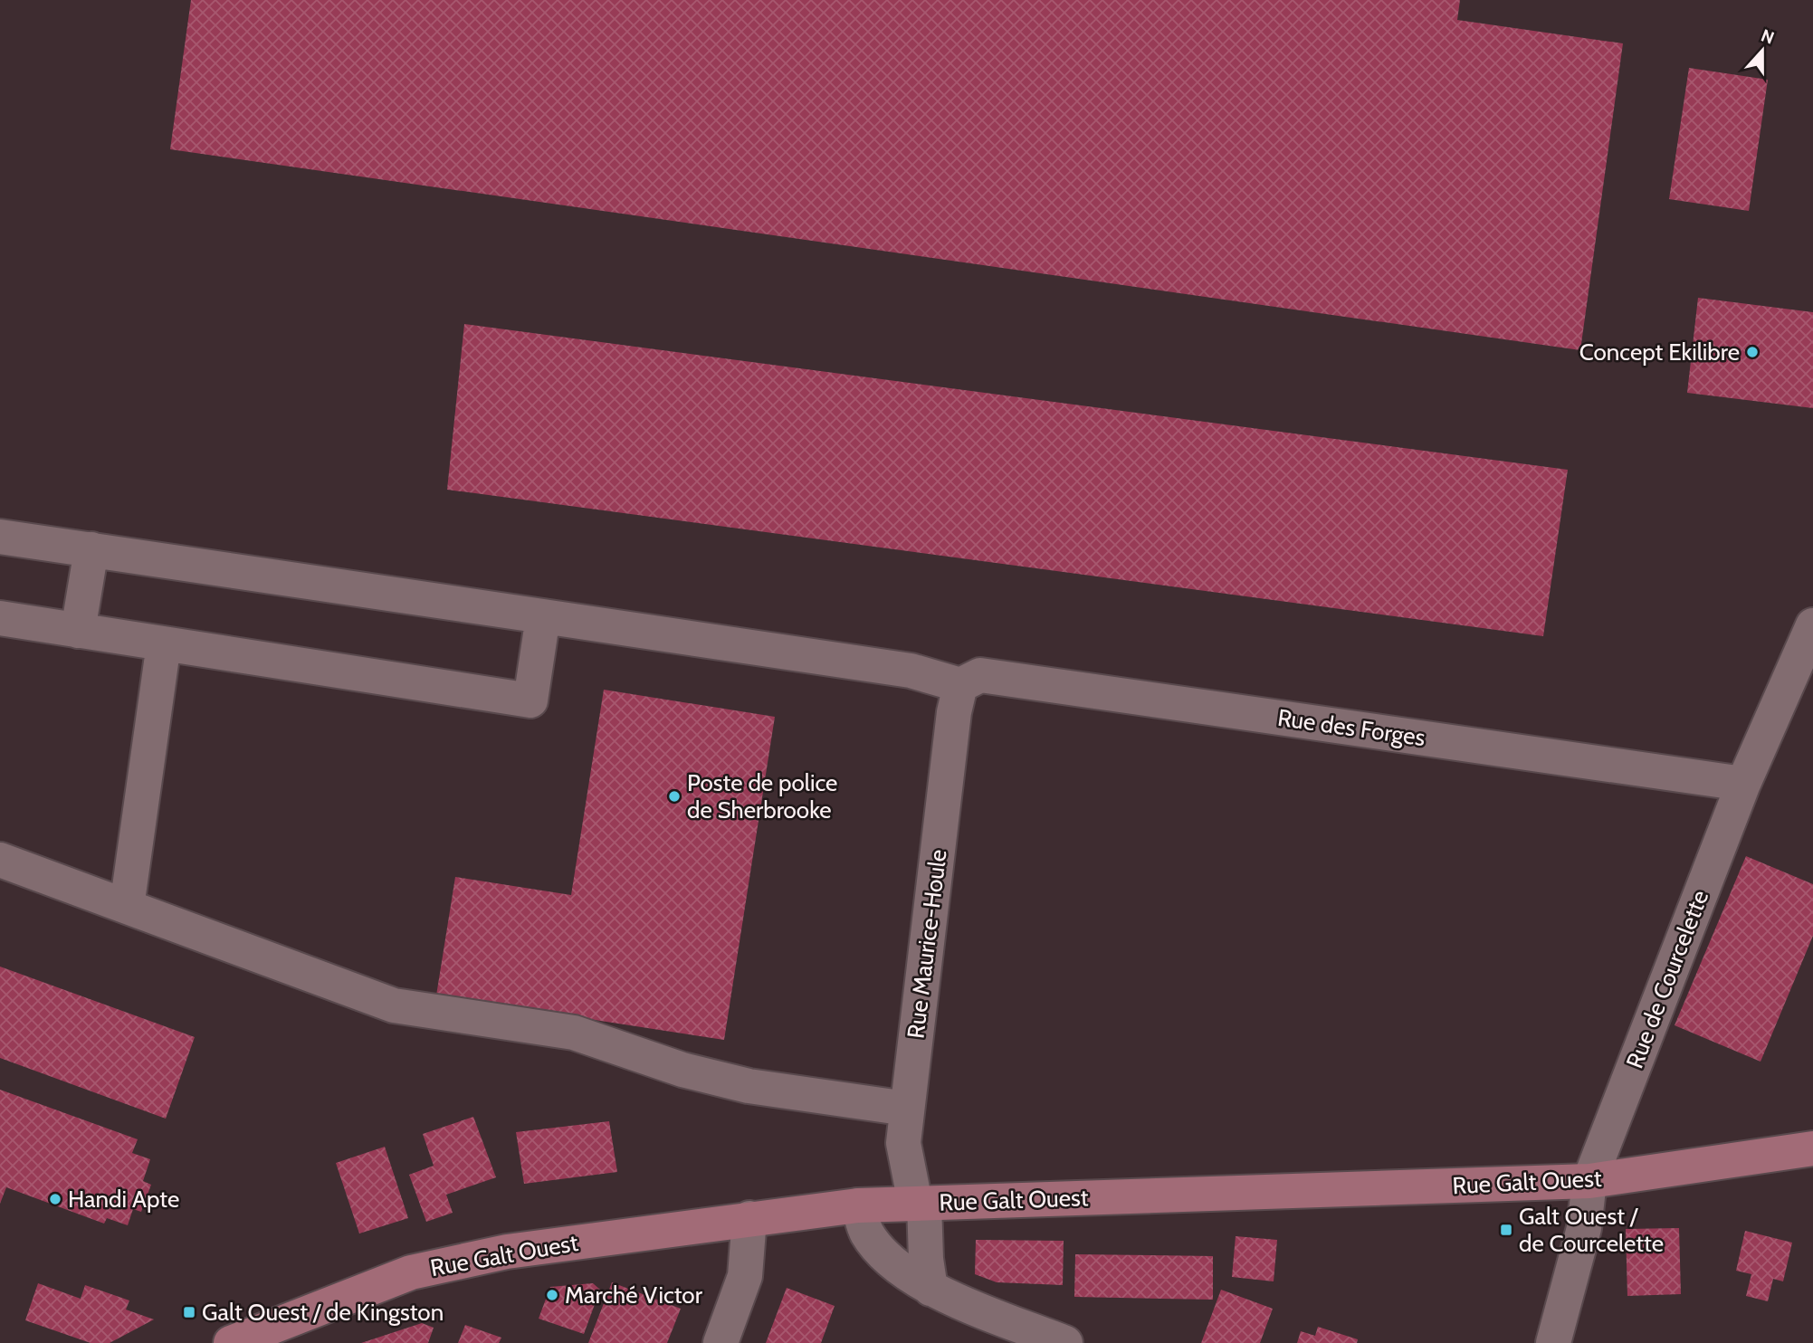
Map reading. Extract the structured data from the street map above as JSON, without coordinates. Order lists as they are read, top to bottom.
{
  "streets": {
    "main road": ["Rue Galt Ouest"],
    "street": ["Rue des Forges", "Rue Maurice-Houle", "Rue de Courcelette"]
  },
  "crossings": [
    ["Rue des Forges", "Rue Maurice-Houle"],
    ["Rue des Forges", "Rue de Courcelette"],
    ["Rue Maurice-Houle", "Rue Galt Ouest"],
    ["Rue de Courcelette", "Rue Galt Ouest"]
  ],
  "places": {
    "other": [
      "Concept Ekilibre",
      "Poste de police de Sherbrooke",
      "Handi Apte",
      "Marché Victor"
    ],
    "transit": ["Galt Ouest / de Courcelette", "Galt Ouest / de Kingston"]
  },
  "north": "top"
}
